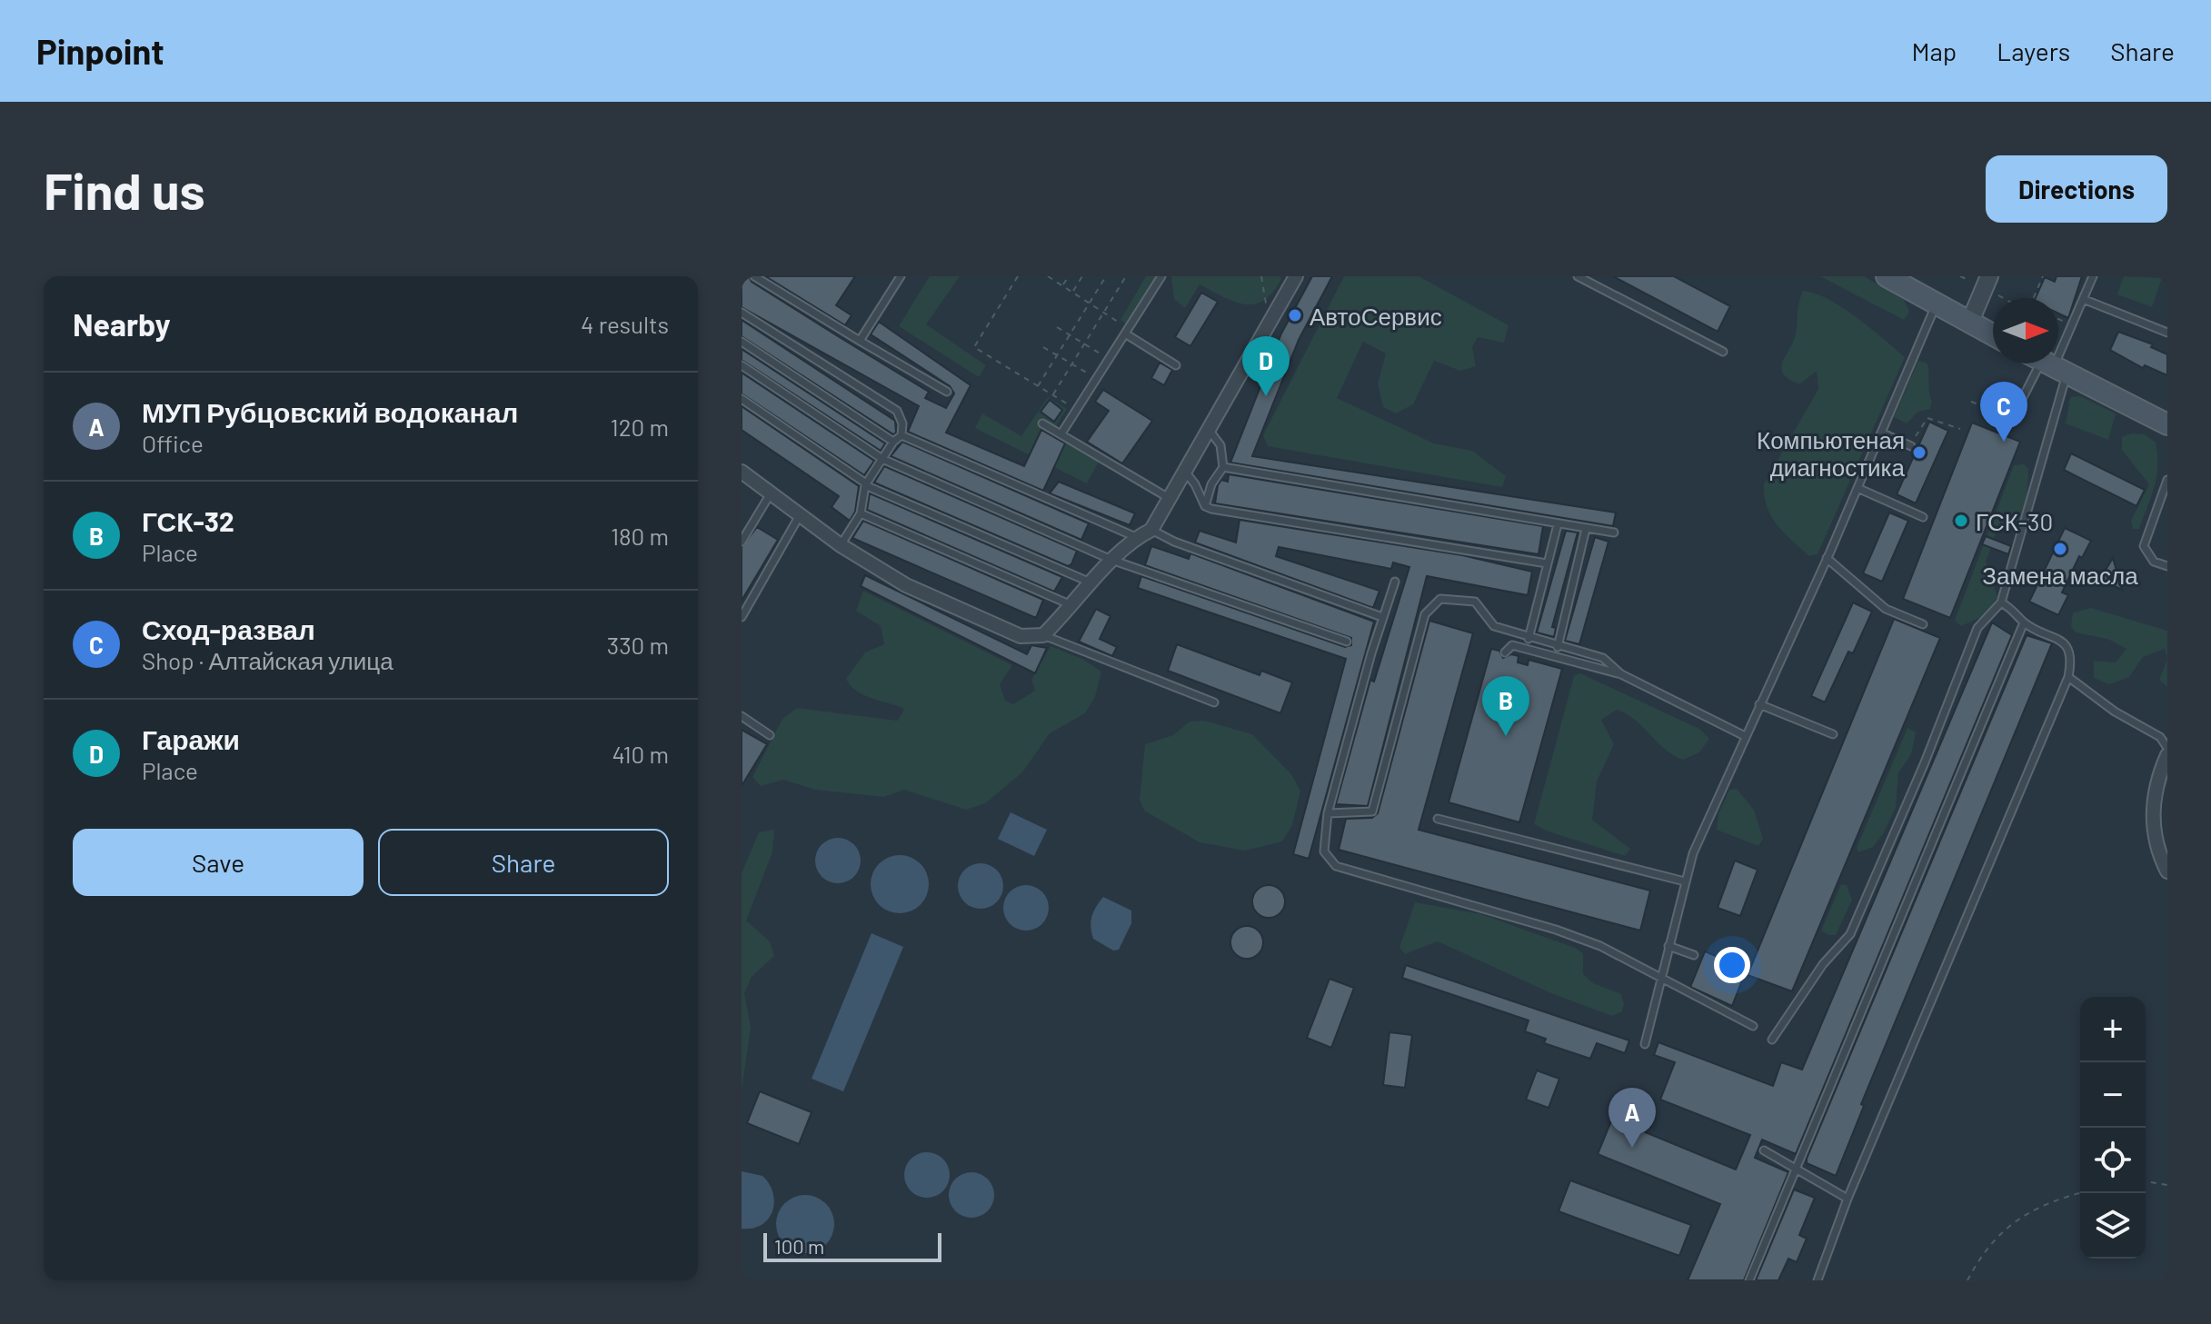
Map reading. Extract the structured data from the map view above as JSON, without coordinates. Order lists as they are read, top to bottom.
{
  "places": [
    "АвтоСервис",
    "Компьютеная диагностика",
    "ГСК-30",
    "Замена масла"
  ],
  "scale_bar": "100 m",
  "north": "right",
  "page": {
    "header": "Pinpoint",
    "nav": ["Map", "Layers", "Share"],
    "buttons": [
      "Directions",
      ["Save", "Share"]
    ],
    "title": "Find us",
    "heading": ["Nearby", "4 results"],
    "pins": [
      "D",
      "C",
      "B",
      "A"
    ],
    "list": [
      {
        "mark": "A",
        "name": "МУП Рубцовский водоканал",
        "note": "Office",
        "value": "120 m"
      },
      {
        "mark": "B",
        "name": "ГСК-32",
        "note": "Place",
        "value": "180 m"
      },
      {
        "mark": "C",
        "name": "Сход-развал",
        "note": "Shop · Алтайская улица",
        "value": "330 m"
      },
      {
        "mark": "D",
        "name": "Гаражи",
        "note": "Place",
        "value": "410 m"
      }
    ],
    "map_buttons": ["+", "−"],
    "scale": "100 m"
  }
}
